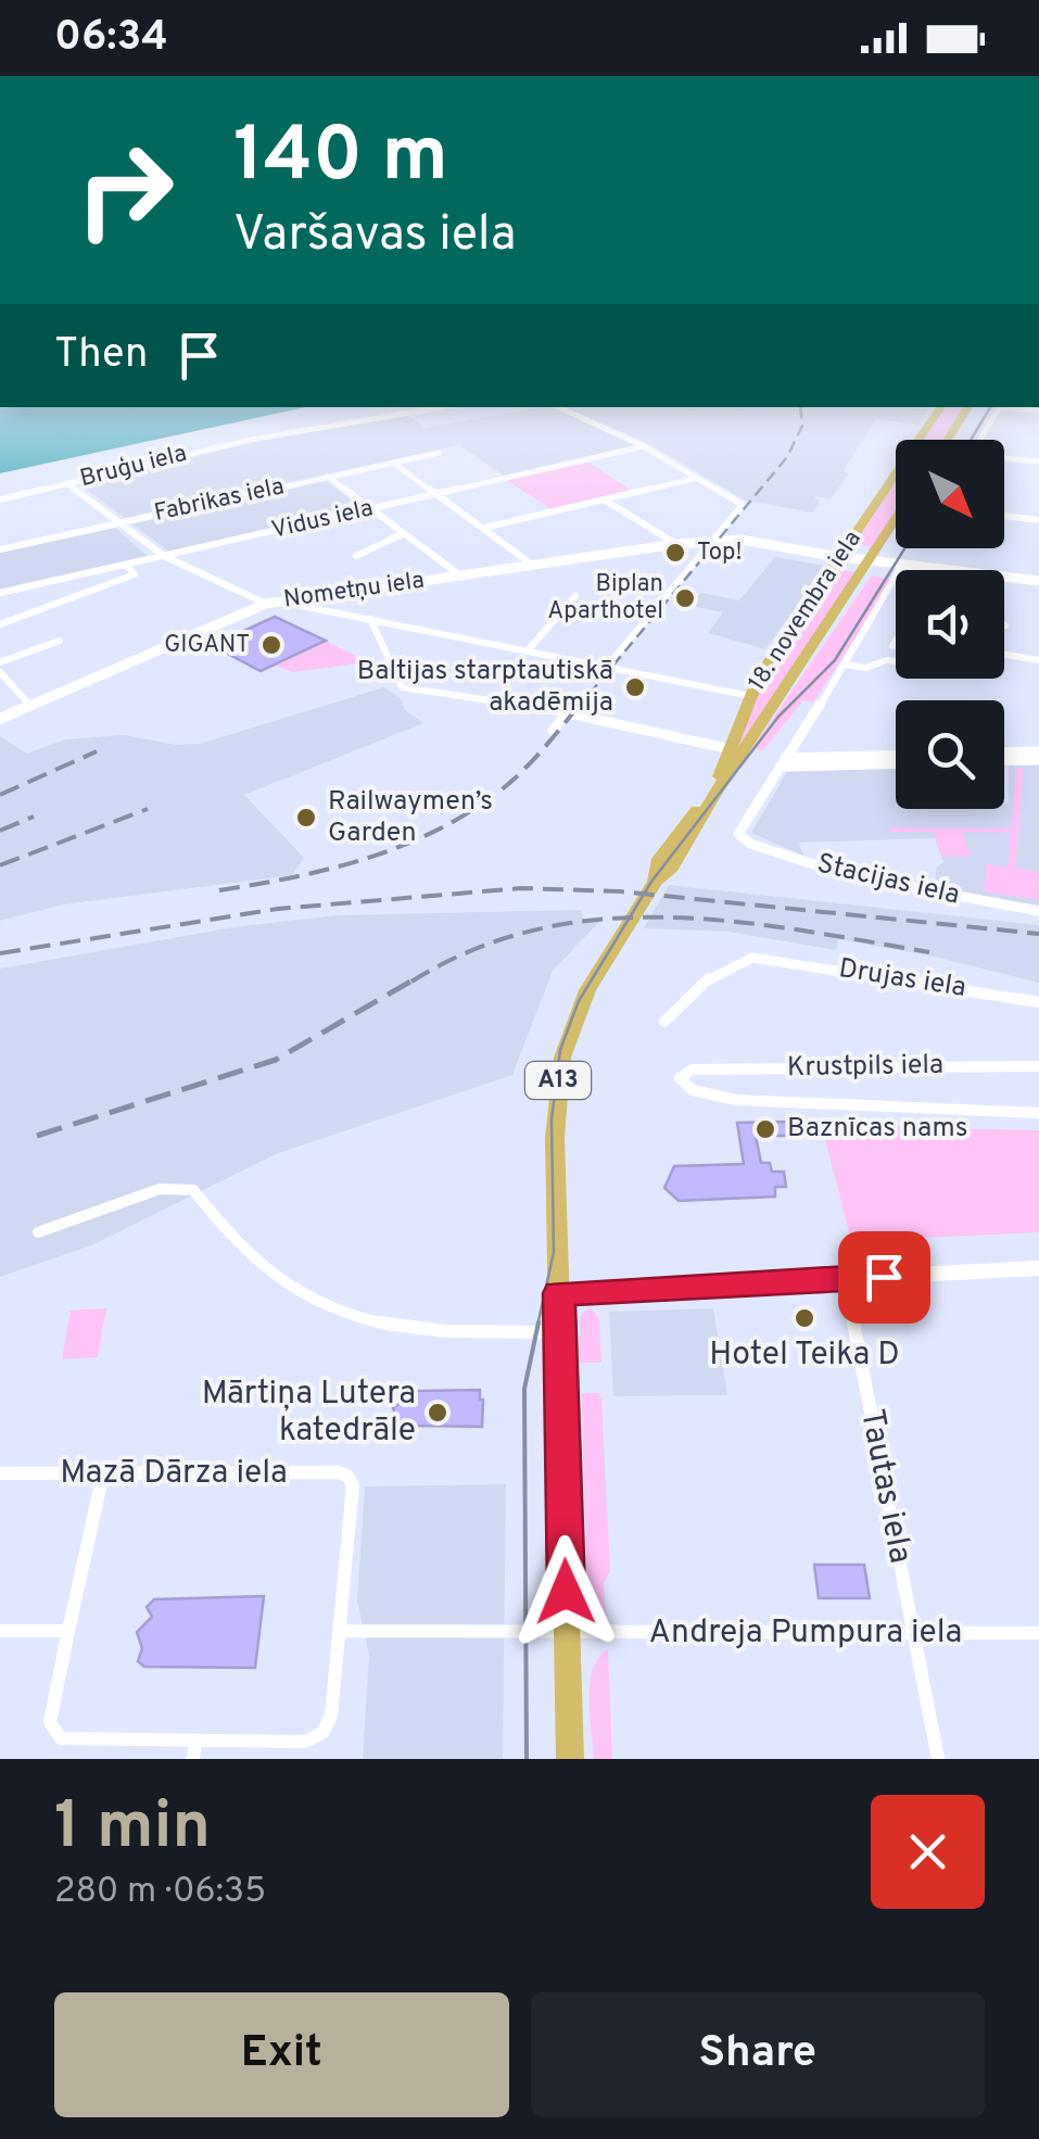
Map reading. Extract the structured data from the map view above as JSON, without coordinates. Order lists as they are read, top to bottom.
{
  "streets": {
    "main road": ["18. novembra iela", "A13"],
    "street": [
      "Bruģu iela",
      "Fabrikas iela",
      "Vidus iela",
      "Nometņu iela",
      "Stacijas iela",
      "Drujas iela",
      "Krustpils iela",
      "Mazā Dārza iela",
      "Tautas iela",
      "Andreja Pumpura iela"
    ]
  },
  "crossings": [
    ["Nometņu iela", "18. novembra iela"],
    ["18. novembra iela", "Andreja Pumpura iela"],
    ["Mazā Dārza iela", "Andreja Pumpura iela"],
    ["Tautas iela", "Andreja Pumpura iela"]
  ],
  "places": [
    "Top!",
    "Biplan Aparthotel",
    "GIGANT",
    "Baltijas starptautiskā akadēmija",
    "Railwaymen’s Garden",
    "Baznīcas nams",
    "Hotel Teika D",
    "Mārtiņa Lutera katedrāle"
  ],
  "north": "bottom right",
  "page": {
    "status": "06:34",
    "turn": ["140 m", "Varšavas iela"],
    "then": "Then",
    "heading": ["1 min", "280 m · 06:35"],
    "buttons": ["Exit", "Share"]
  }
}
